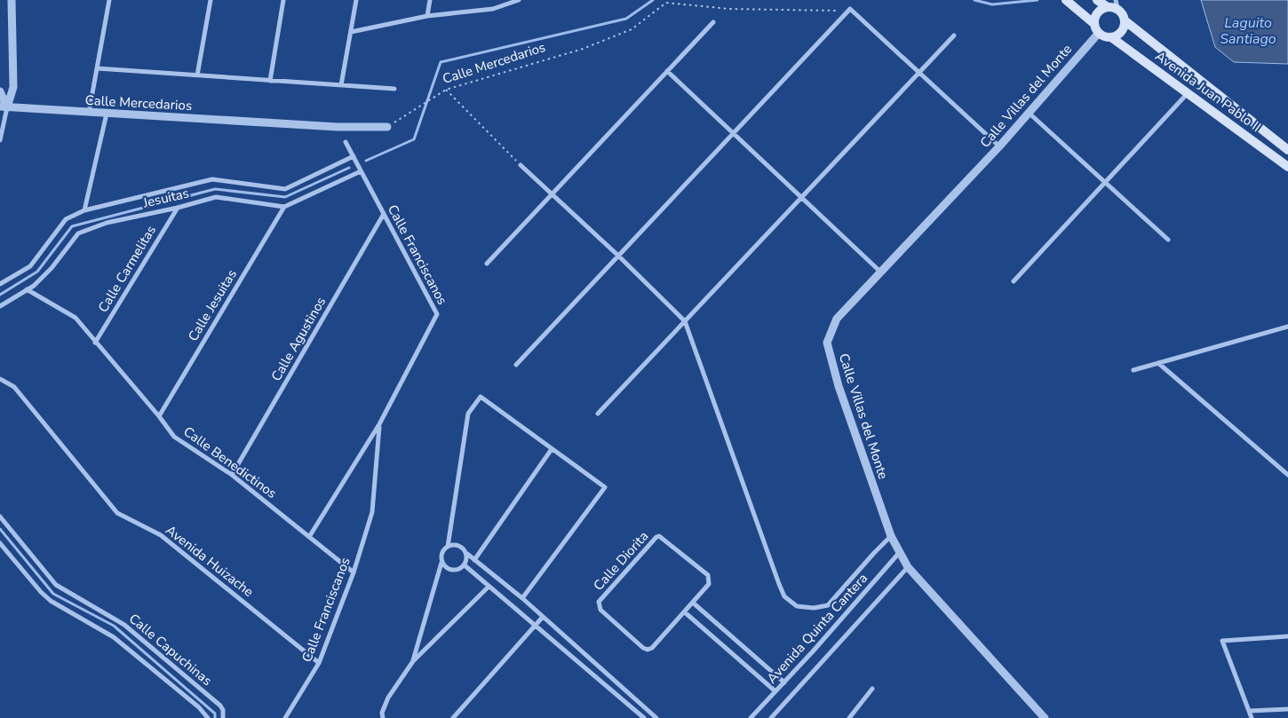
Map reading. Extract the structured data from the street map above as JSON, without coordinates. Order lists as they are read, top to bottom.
{
  "streets": {
    "main road": ["Avenida Juan Pablo II"],
    "street": [
      "Calle Mercedarios",
      "Calle Villas del Monte",
      "Jesuitas",
      "Calle Franciscanos",
      "Calle Carmelitas",
      "Calle Jesuitas",
      "Calle Agustinos",
      "Calle Benedictinos",
      "Avenida Huizache",
      "Calle Diorita",
      "Avenida Quinta Cantera",
      "Calle Capuchinas"
    ]
  },
  "crossings": [
    ["Avenida Juan Pablo II", "Calle Villas del Monte"],
    ["Calle Villas del Monte", "Avenida Quinta Cantera"],
    ["Jesuitas", "Calle Franciscanos"],
    ["Jesuitas", "Calle Carmelitas"],
    ["Jesuitas", "Calle Jesuitas"],
    ["Jesuitas", "Calle Benedictinos"],
    ["Calle Franciscanos", "Calle Agustinos"],
    ["Calle Franciscanos", "Calle Benedictinos"],
    ["Calle Franciscanos", "Avenida Huizache"],
    ["Calle Carmelitas", "Calle Benedictinos"],
    ["Calle Jesuitas", "Calle Benedictinos"],
    ["Calle Agustinos", "Calle Benedictinos"]
  ],
  "water": ["Laguito Santiago"]
}
